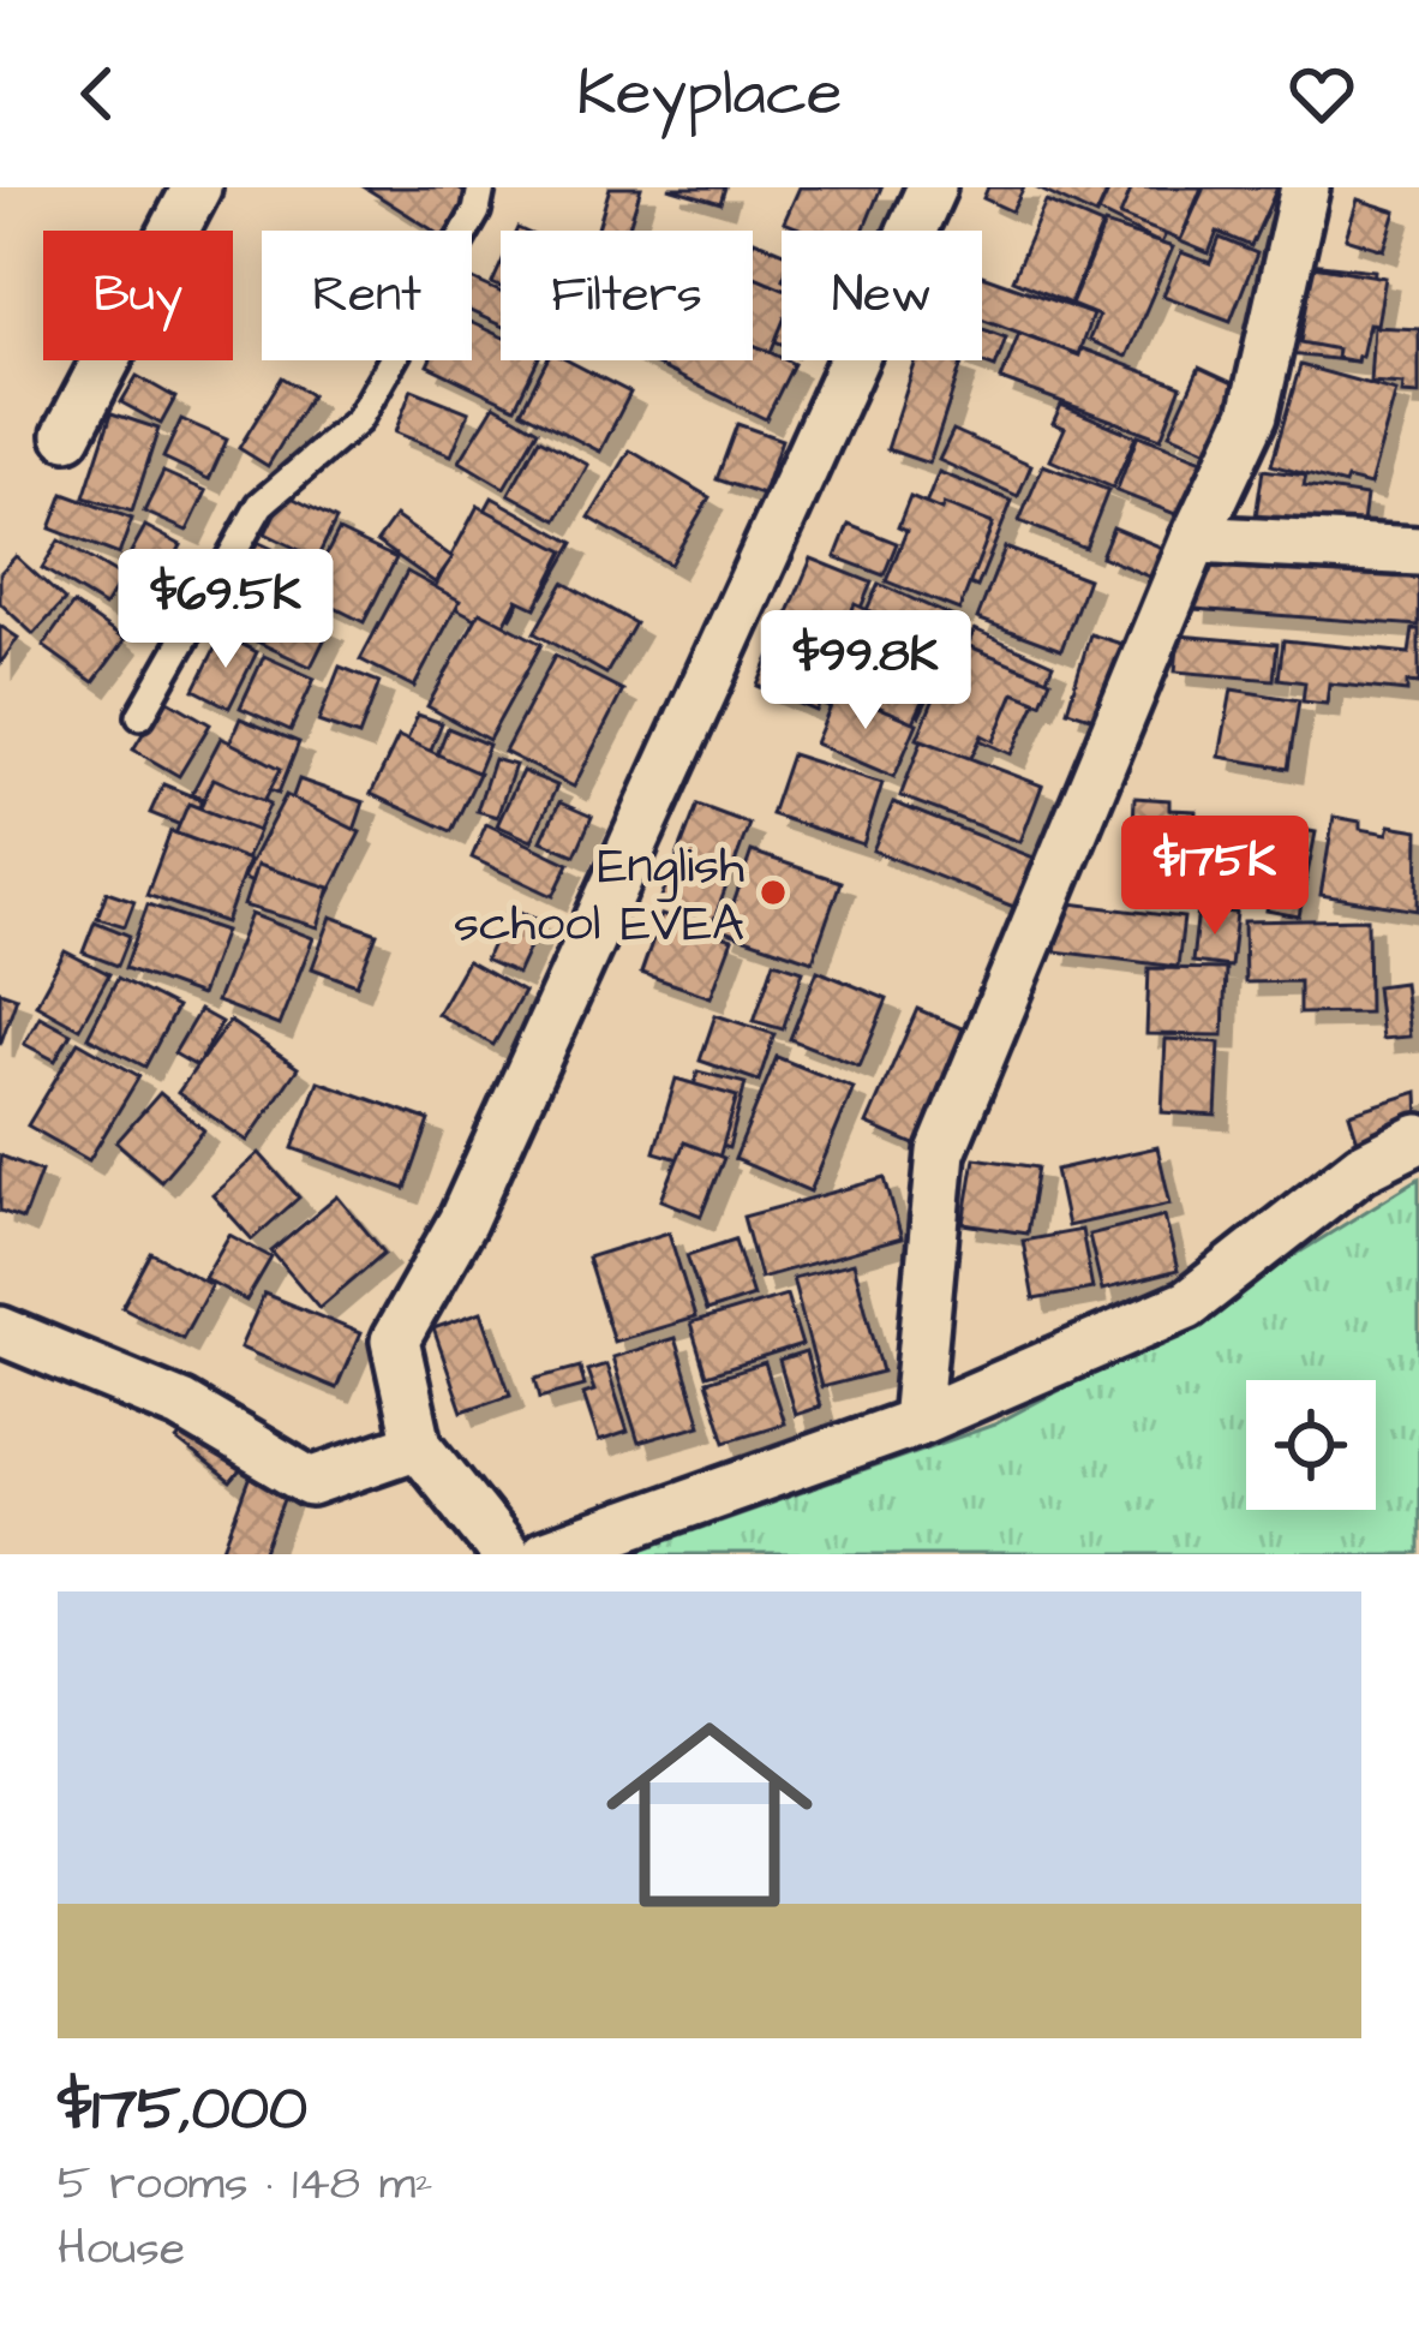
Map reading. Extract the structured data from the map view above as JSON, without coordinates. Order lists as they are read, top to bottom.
{
  "places": ["English school EVEA"],
  "page": {
    "header": "Keyplace",
    "chip": [
      "Buy",
      "Rent",
      "Filters",
      "New"
    ],
    "price": ["$69.5K", "$99.8K", "$175K"],
    "list": [
      {
        "name": "$175,000",
        "note": "5 rooms · 148 m² · House"
      }
    ]
  }
}
